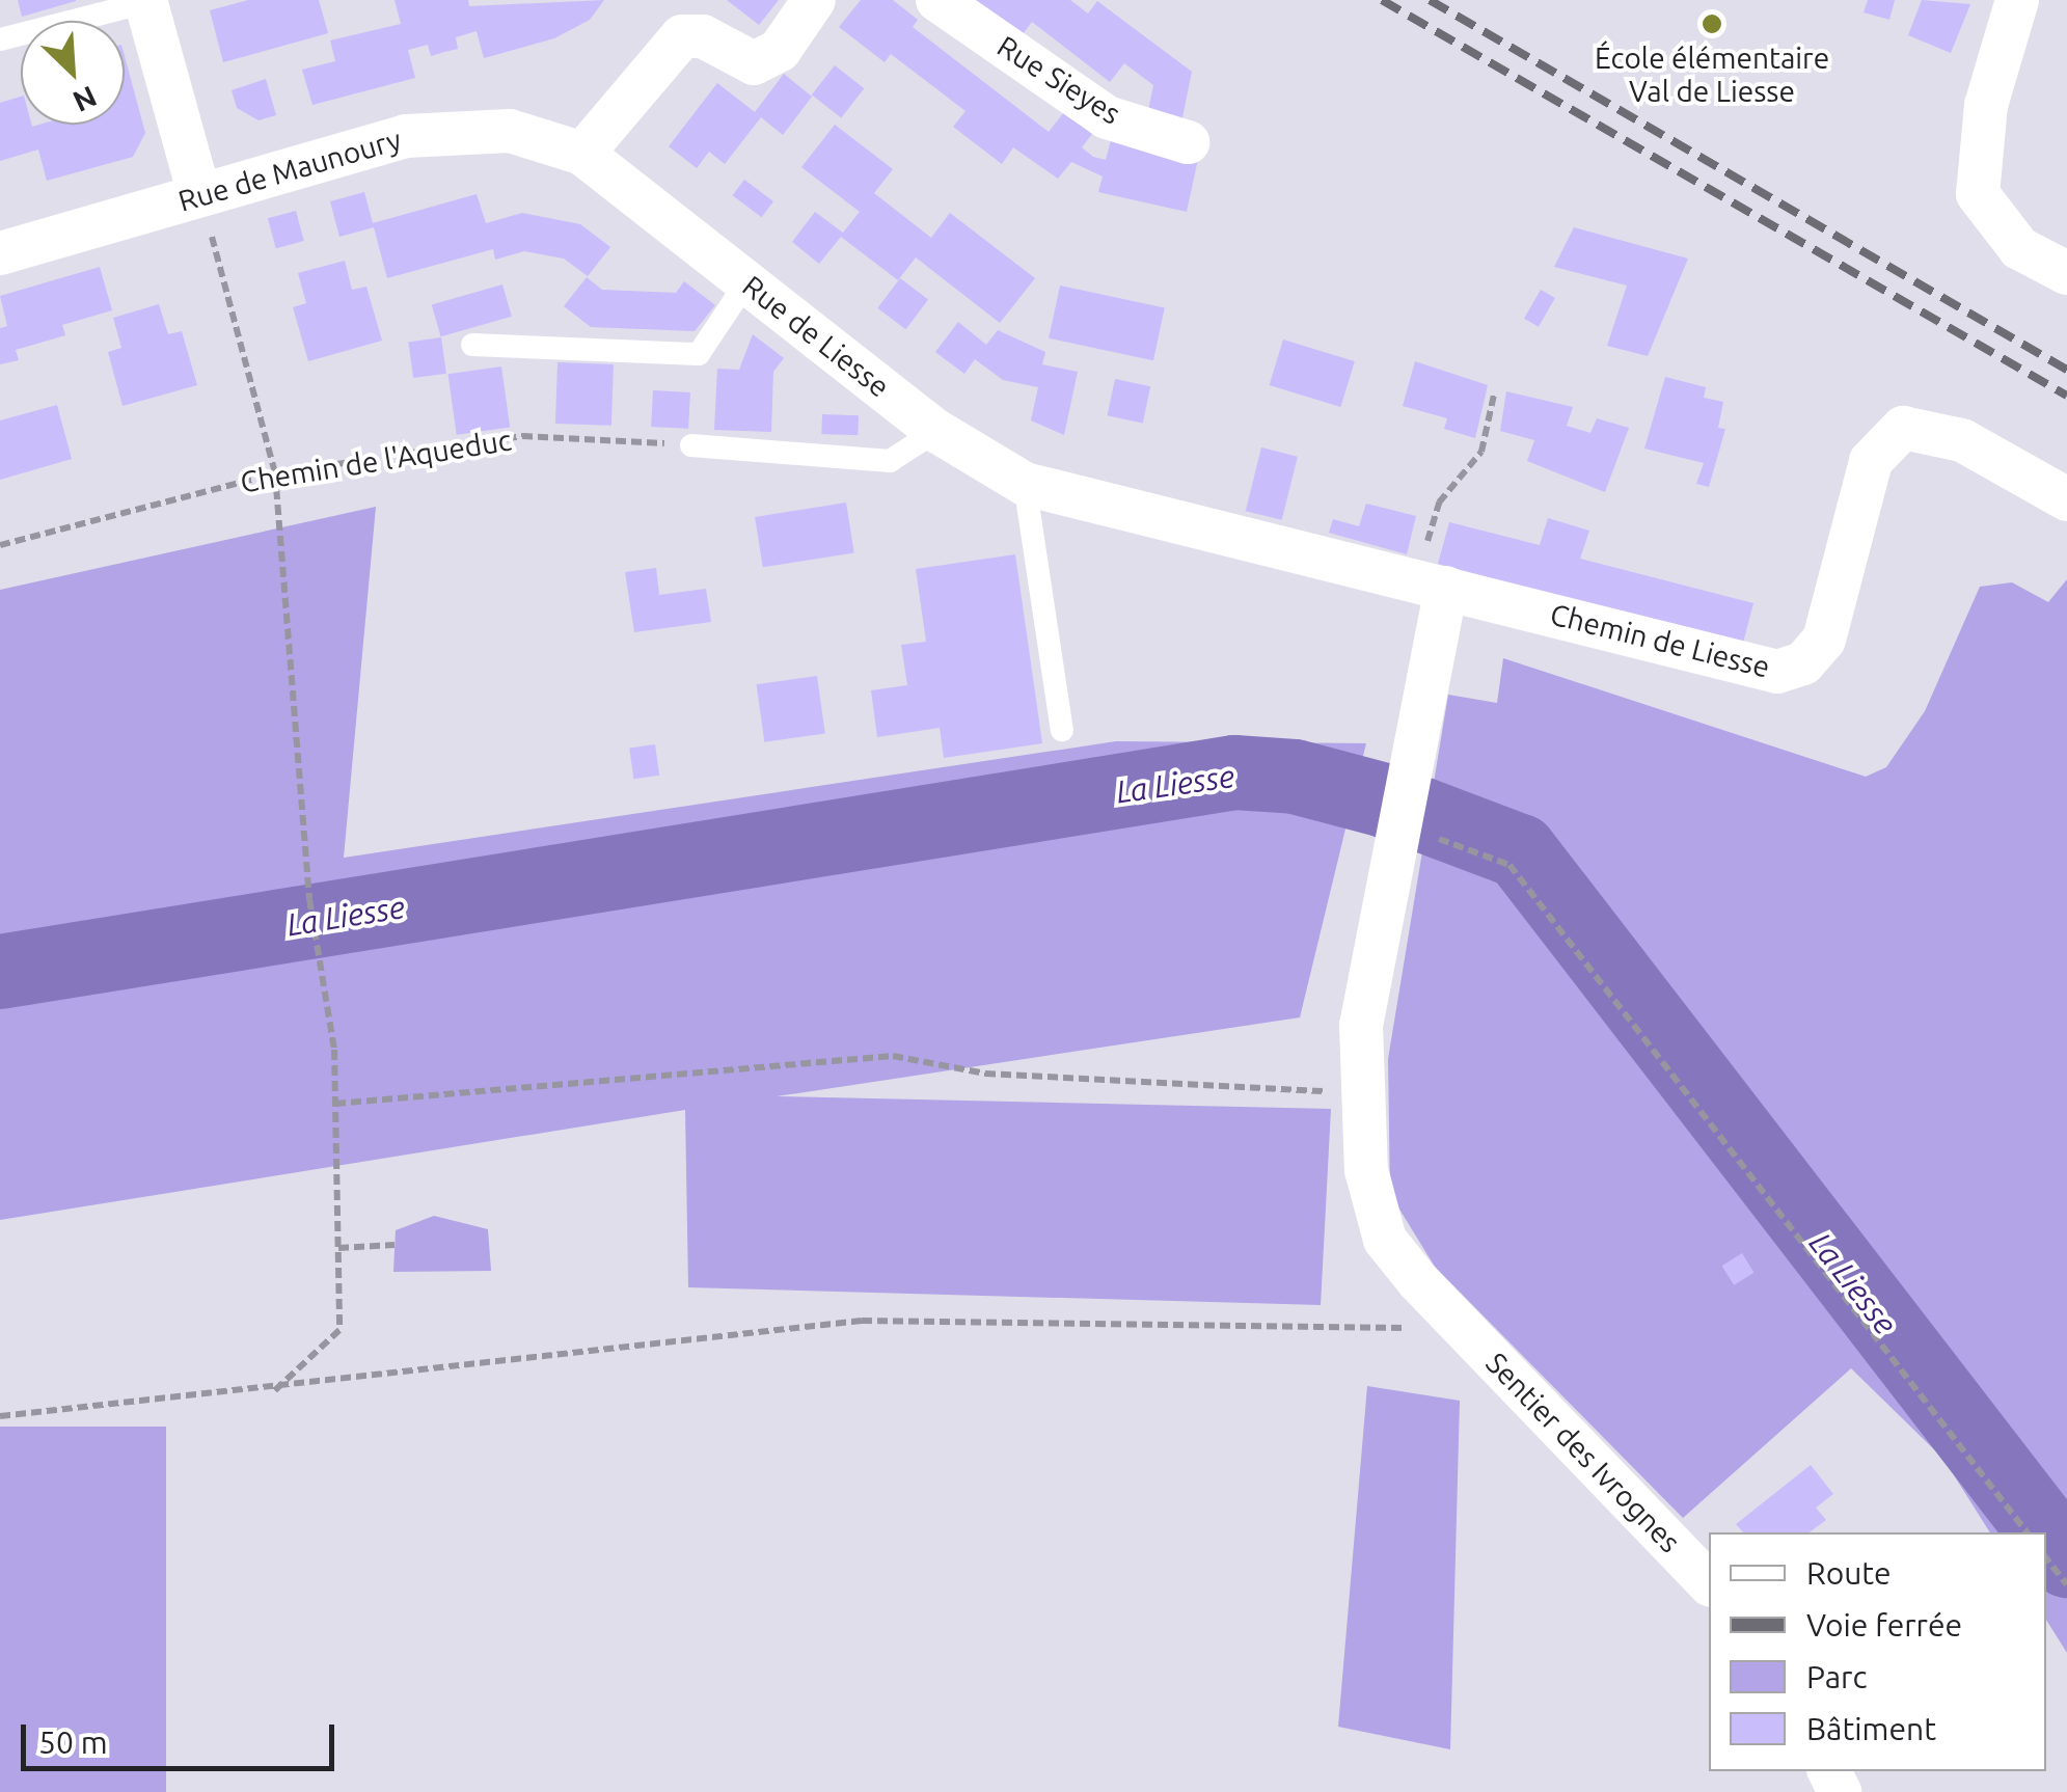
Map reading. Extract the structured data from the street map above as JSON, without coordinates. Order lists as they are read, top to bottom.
{
  "streets": {
    "street": [
      "Rue Sieyes",
      "Rue de Maunoury",
      "Rue de Liesse",
      "Chemin de Liesse",
      "Sentier des Ivrognes"
    ],
    "path": ["Chemin de l'Aqueduc"]
  },
  "crossings": [
    ["Rue de Maunoury", "Rue de Liesse"],
    ["Rue de Liesse", "Chemin de Liesse"]
  ],
  "water": ["La Liesse"],
  "places": ["École élémentaire Val de Liesse"],
  "legend": [
    "Route",
    "Voie ferrée",
    "Parc",
    "Bâtiment"
  ],
  "scale_bar": "50 m",
  "north": "bottom right"
}
